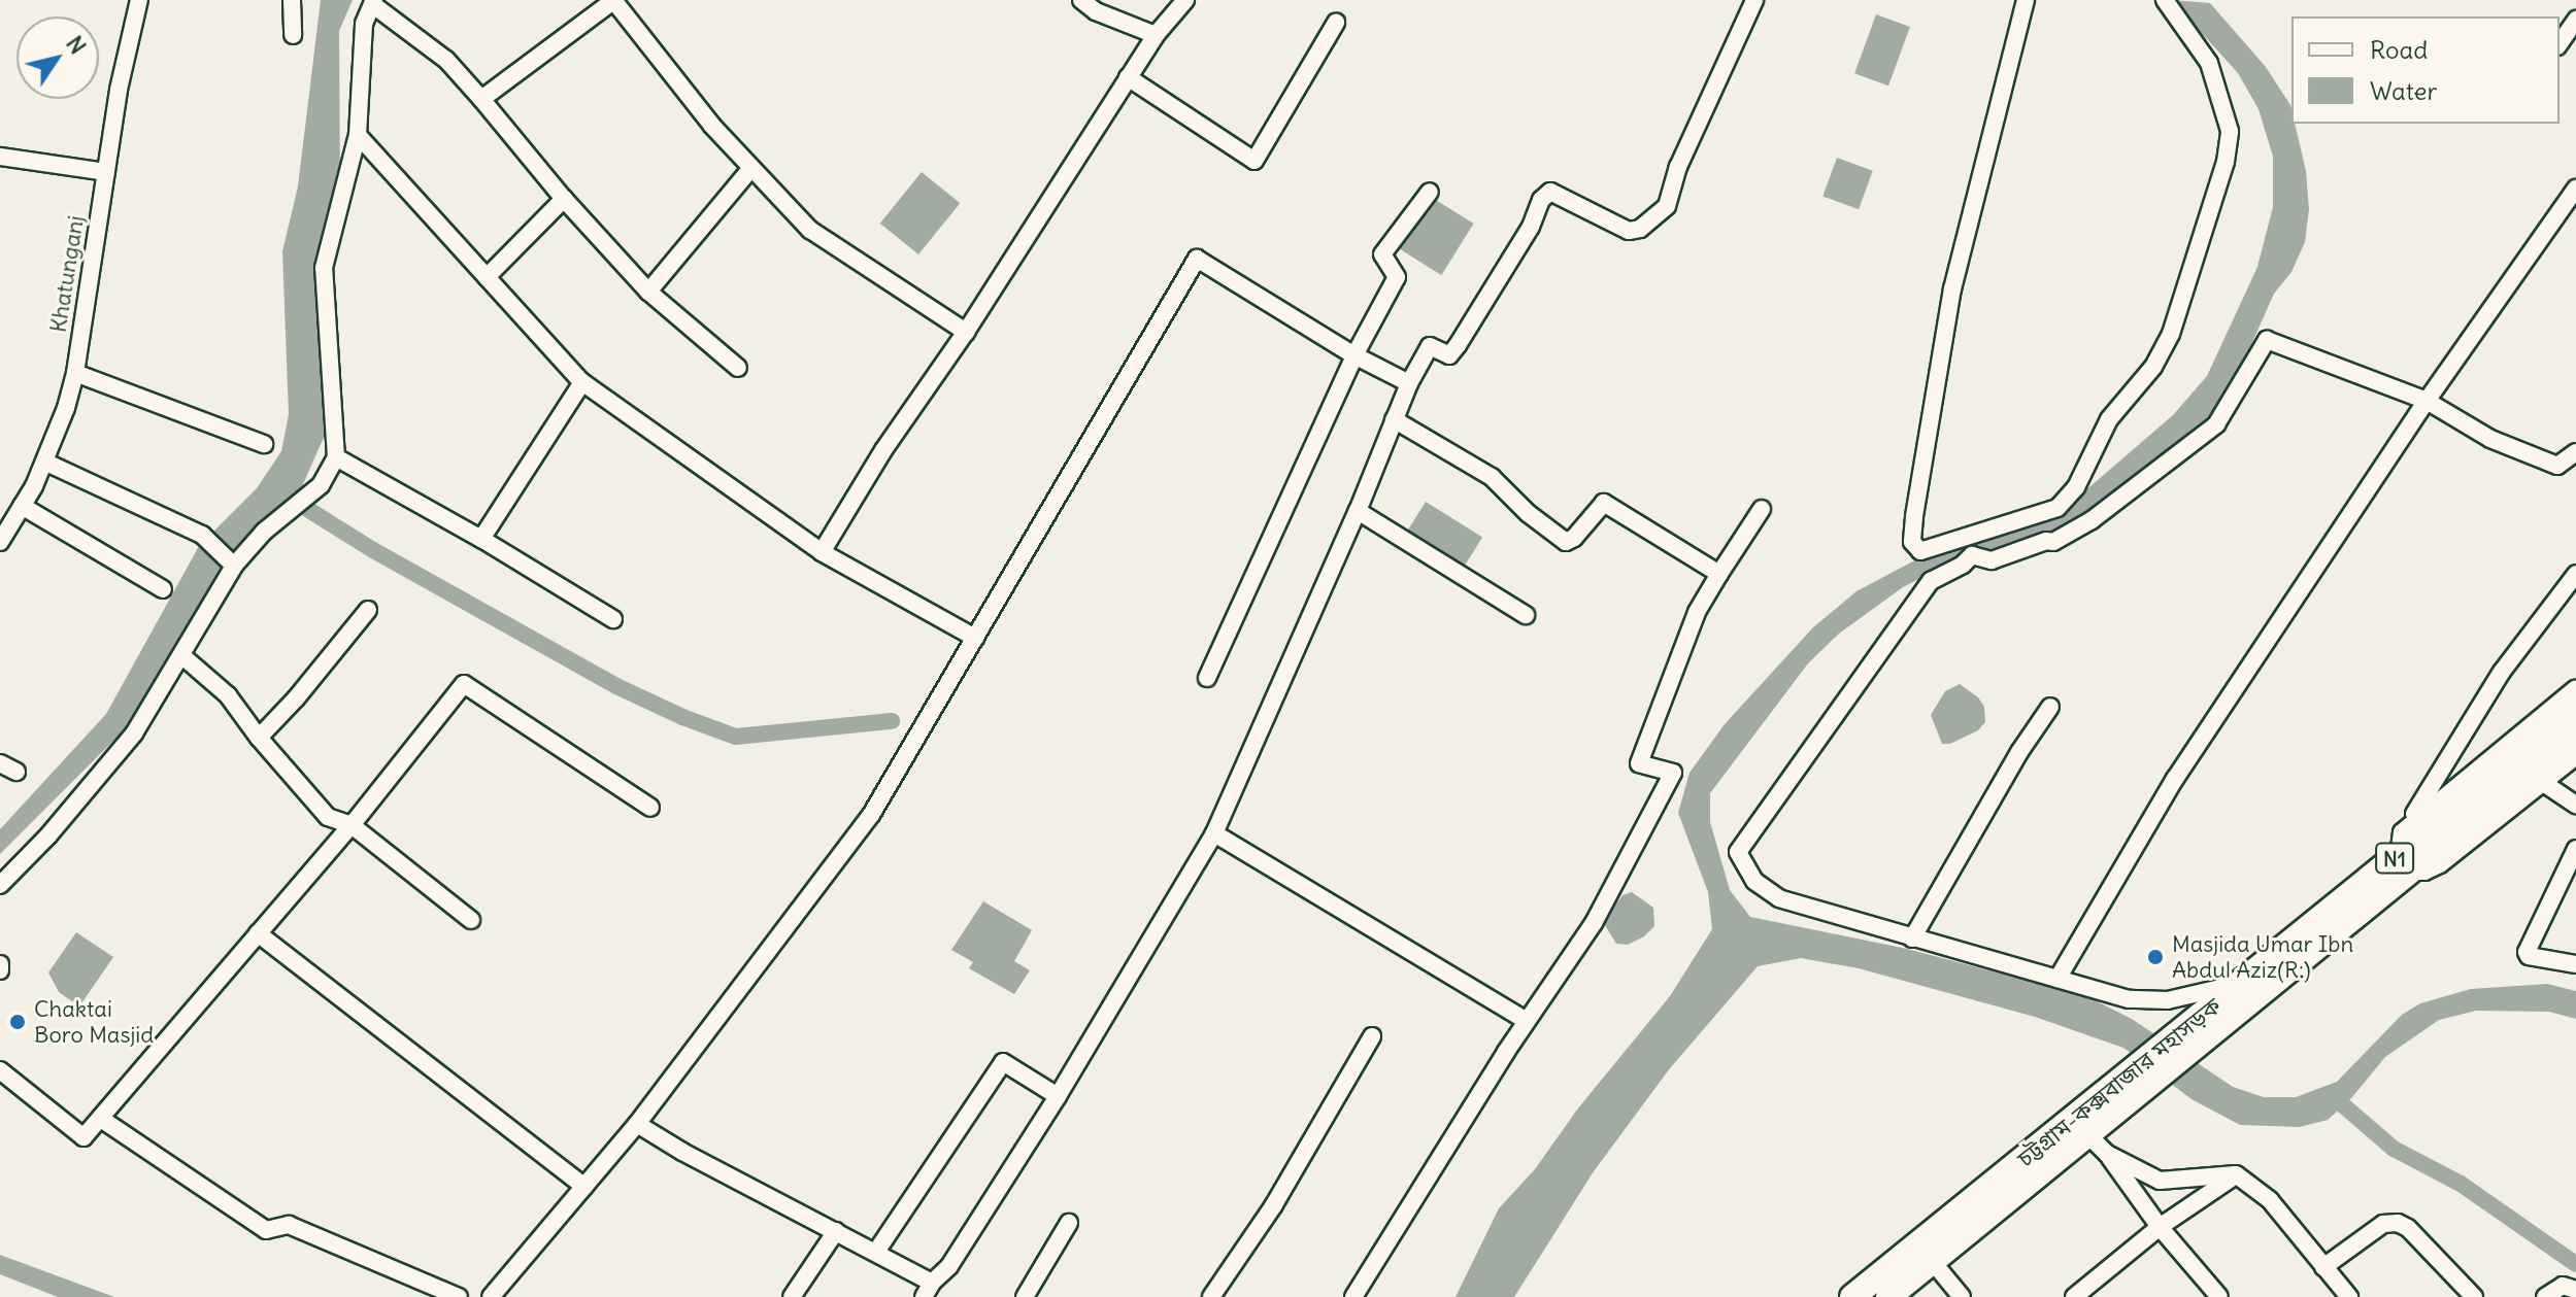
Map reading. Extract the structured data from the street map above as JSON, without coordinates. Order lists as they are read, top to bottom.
{
  "streets": {
    "highway": ["N1", "চট্টগ্রাম-কক্সবাজার মহাসড়ক"],
    "street": ["Khatunganj"]
  },
  "places": ["Masjida Umar Ibn Abdul Aziz(R:)", "Chaktai Boro Masjid"],
  "legend": ["Road", "Water"],
  "north": "top right"
}
